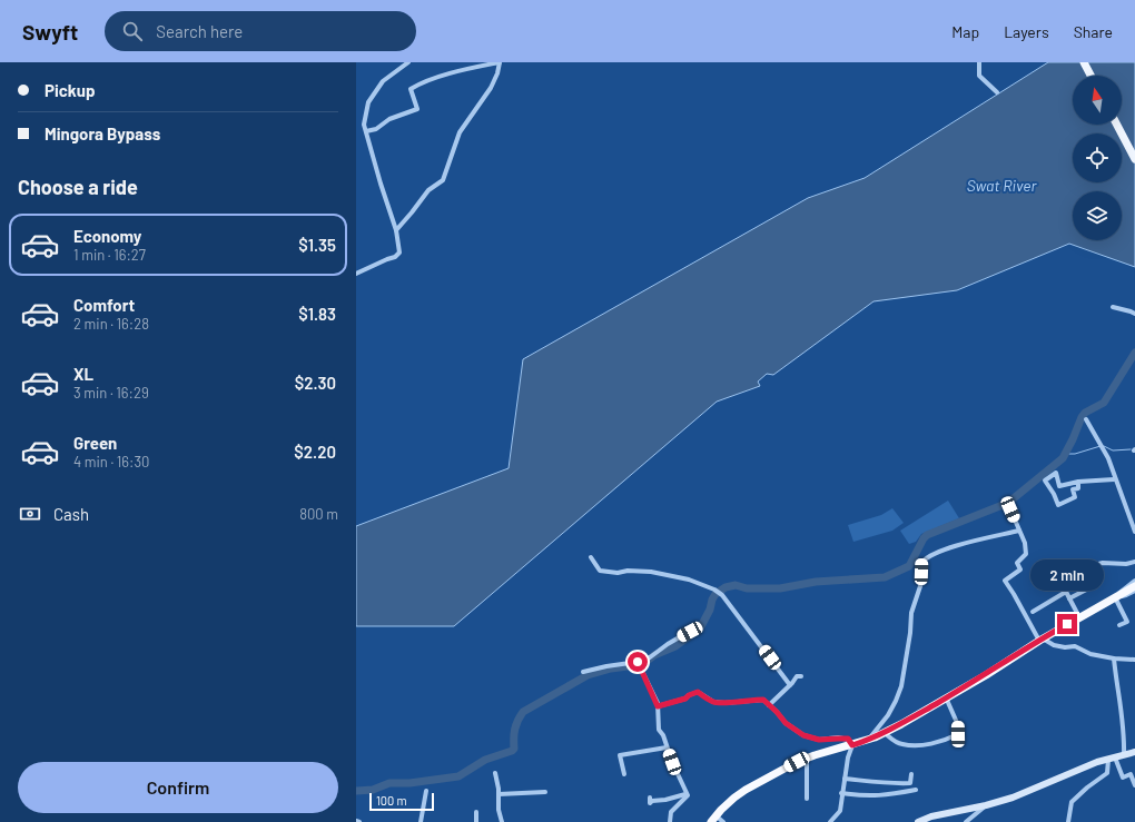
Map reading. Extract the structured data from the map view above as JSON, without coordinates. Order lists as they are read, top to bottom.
{
  "water": ["Swat River"],
  "scale_bar": "100 m",
  "north": "top",
  "page": {
    "header": "Swyft",
    "search": "Search here",
    "nav": ["Map", "Layers", "Share"],
    "banner": ["Pickup", "Mingora Bypass"],
    "heading": "Choose a ride",
    "list": [
      {
        "name": "Economy",
        "note": "1 min · 16:27",
        "value": "$1.35"
      },
      {
        "name": "Comfort",
        "note": "2 min · 16:28",
        "value": "$1.83"
      },
      {
        "name": "XL",
        "note": "3 min · 16:29",
        "value": "$2.30"
      },
      {
        "name": "Green",
        "note": "4 min · 16:30",
        "value": "$2.20"
      }
    ],
    "pay": ["Cash", "800 m"],
    "bubble": "2 min",
    "buttons": "Confirm",
    "scale": "100 m"
  }
}
